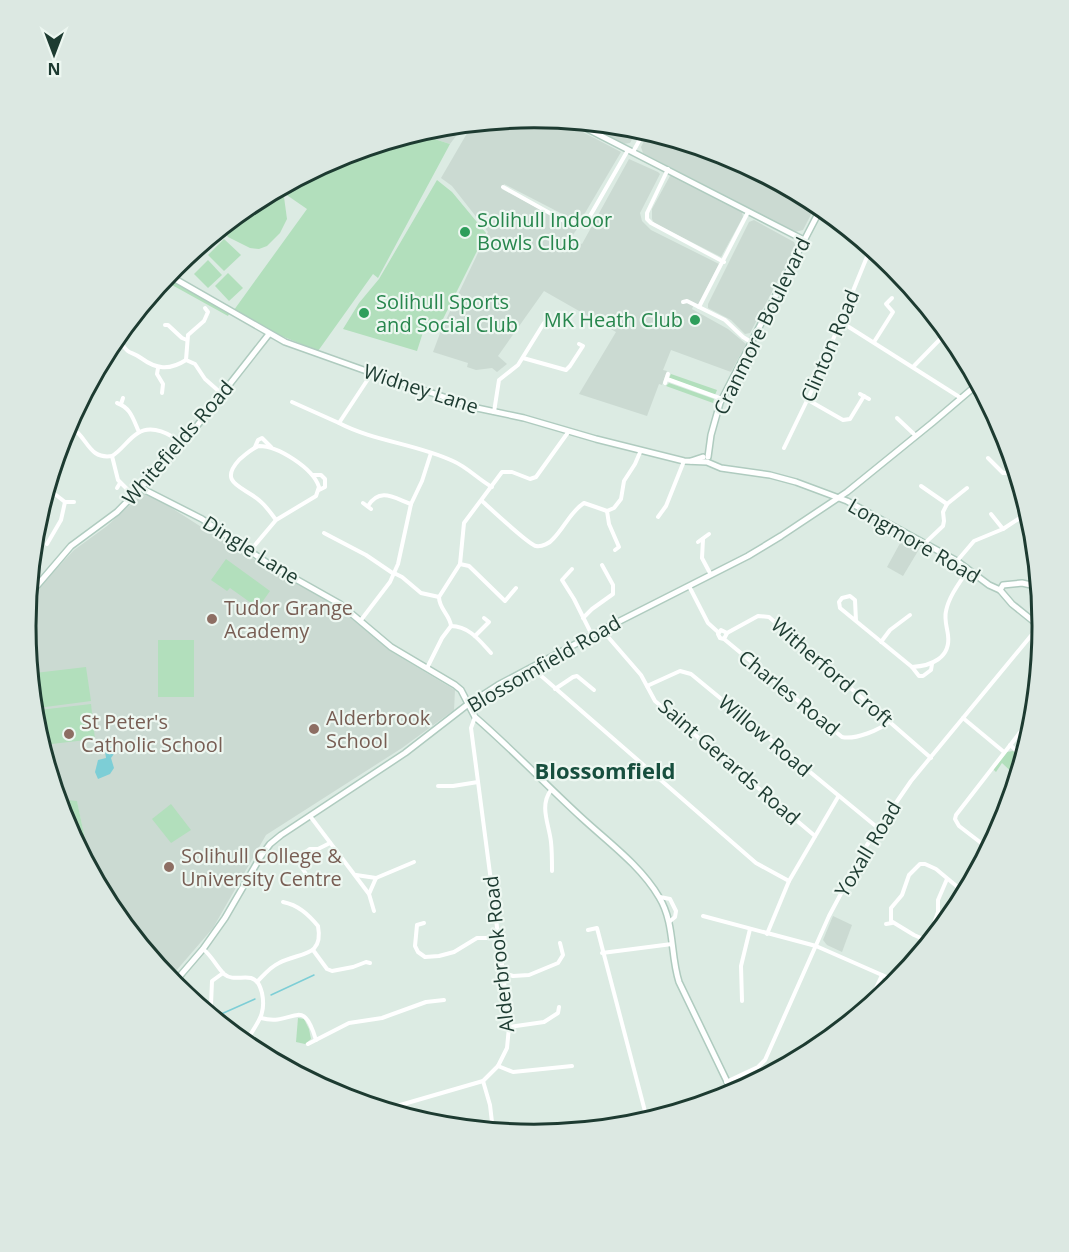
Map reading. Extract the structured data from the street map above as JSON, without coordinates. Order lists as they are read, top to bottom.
{
  "streets": {
    "street": [
      "Cranmore Boulevard",
      "Clinton Road",
      "Widney Lane",
      "Whitefields Road",
      "Longmore Road",
      "Dingle Lane",
      "Blossomfield Road",
      "Witherford Croft",
      "Charles Road",
      "Willow Road",
      "Saint Gerards Road",
      "Yoxall Road",
      "Alderbrook Road"
    ]
  },
  "crossings": [
    ["Cranmore Boulevard", "Widney Lane"],
    ["Widney Lane", "Whitefields Road"],
    ["Widney Lane", "Longmore Road"],
    ["Widney Lane", "Blossomfield Road"],
    ["Whitefields Road", "Dingle Lane"],
    ["Longmore Road", "Blossomfield Road"],
    ["Dingle Lane", "Blossomfield Road"],
    ["Dingle Lane", "Alderbrook Road"],
    ["Blossomfield Road", "Charles Road"],
    ["Blossomfield Road", "Saint Gerards Road"],
    ["Witherford Croft", "Charles Road"],
    ["Witherford Croft", "Yoxall Road"],
    ["Willow Road", "Saint Gerards Road"],
    ["Willow Road", "Yoxall Road"]
  ],
  "districts": ["Blossomfield"],
  "places": [
    "Solihull Indoor Bowls Club",
    "Solihull Sports and Social Club",
    "MK Heath Club",
    "Tudor Grange Academy",
    "Alderbrook School",
    "St Peter's Catholic School",
    "Solihull College & University Centre"
  ],
  "north": "bottom"
}
